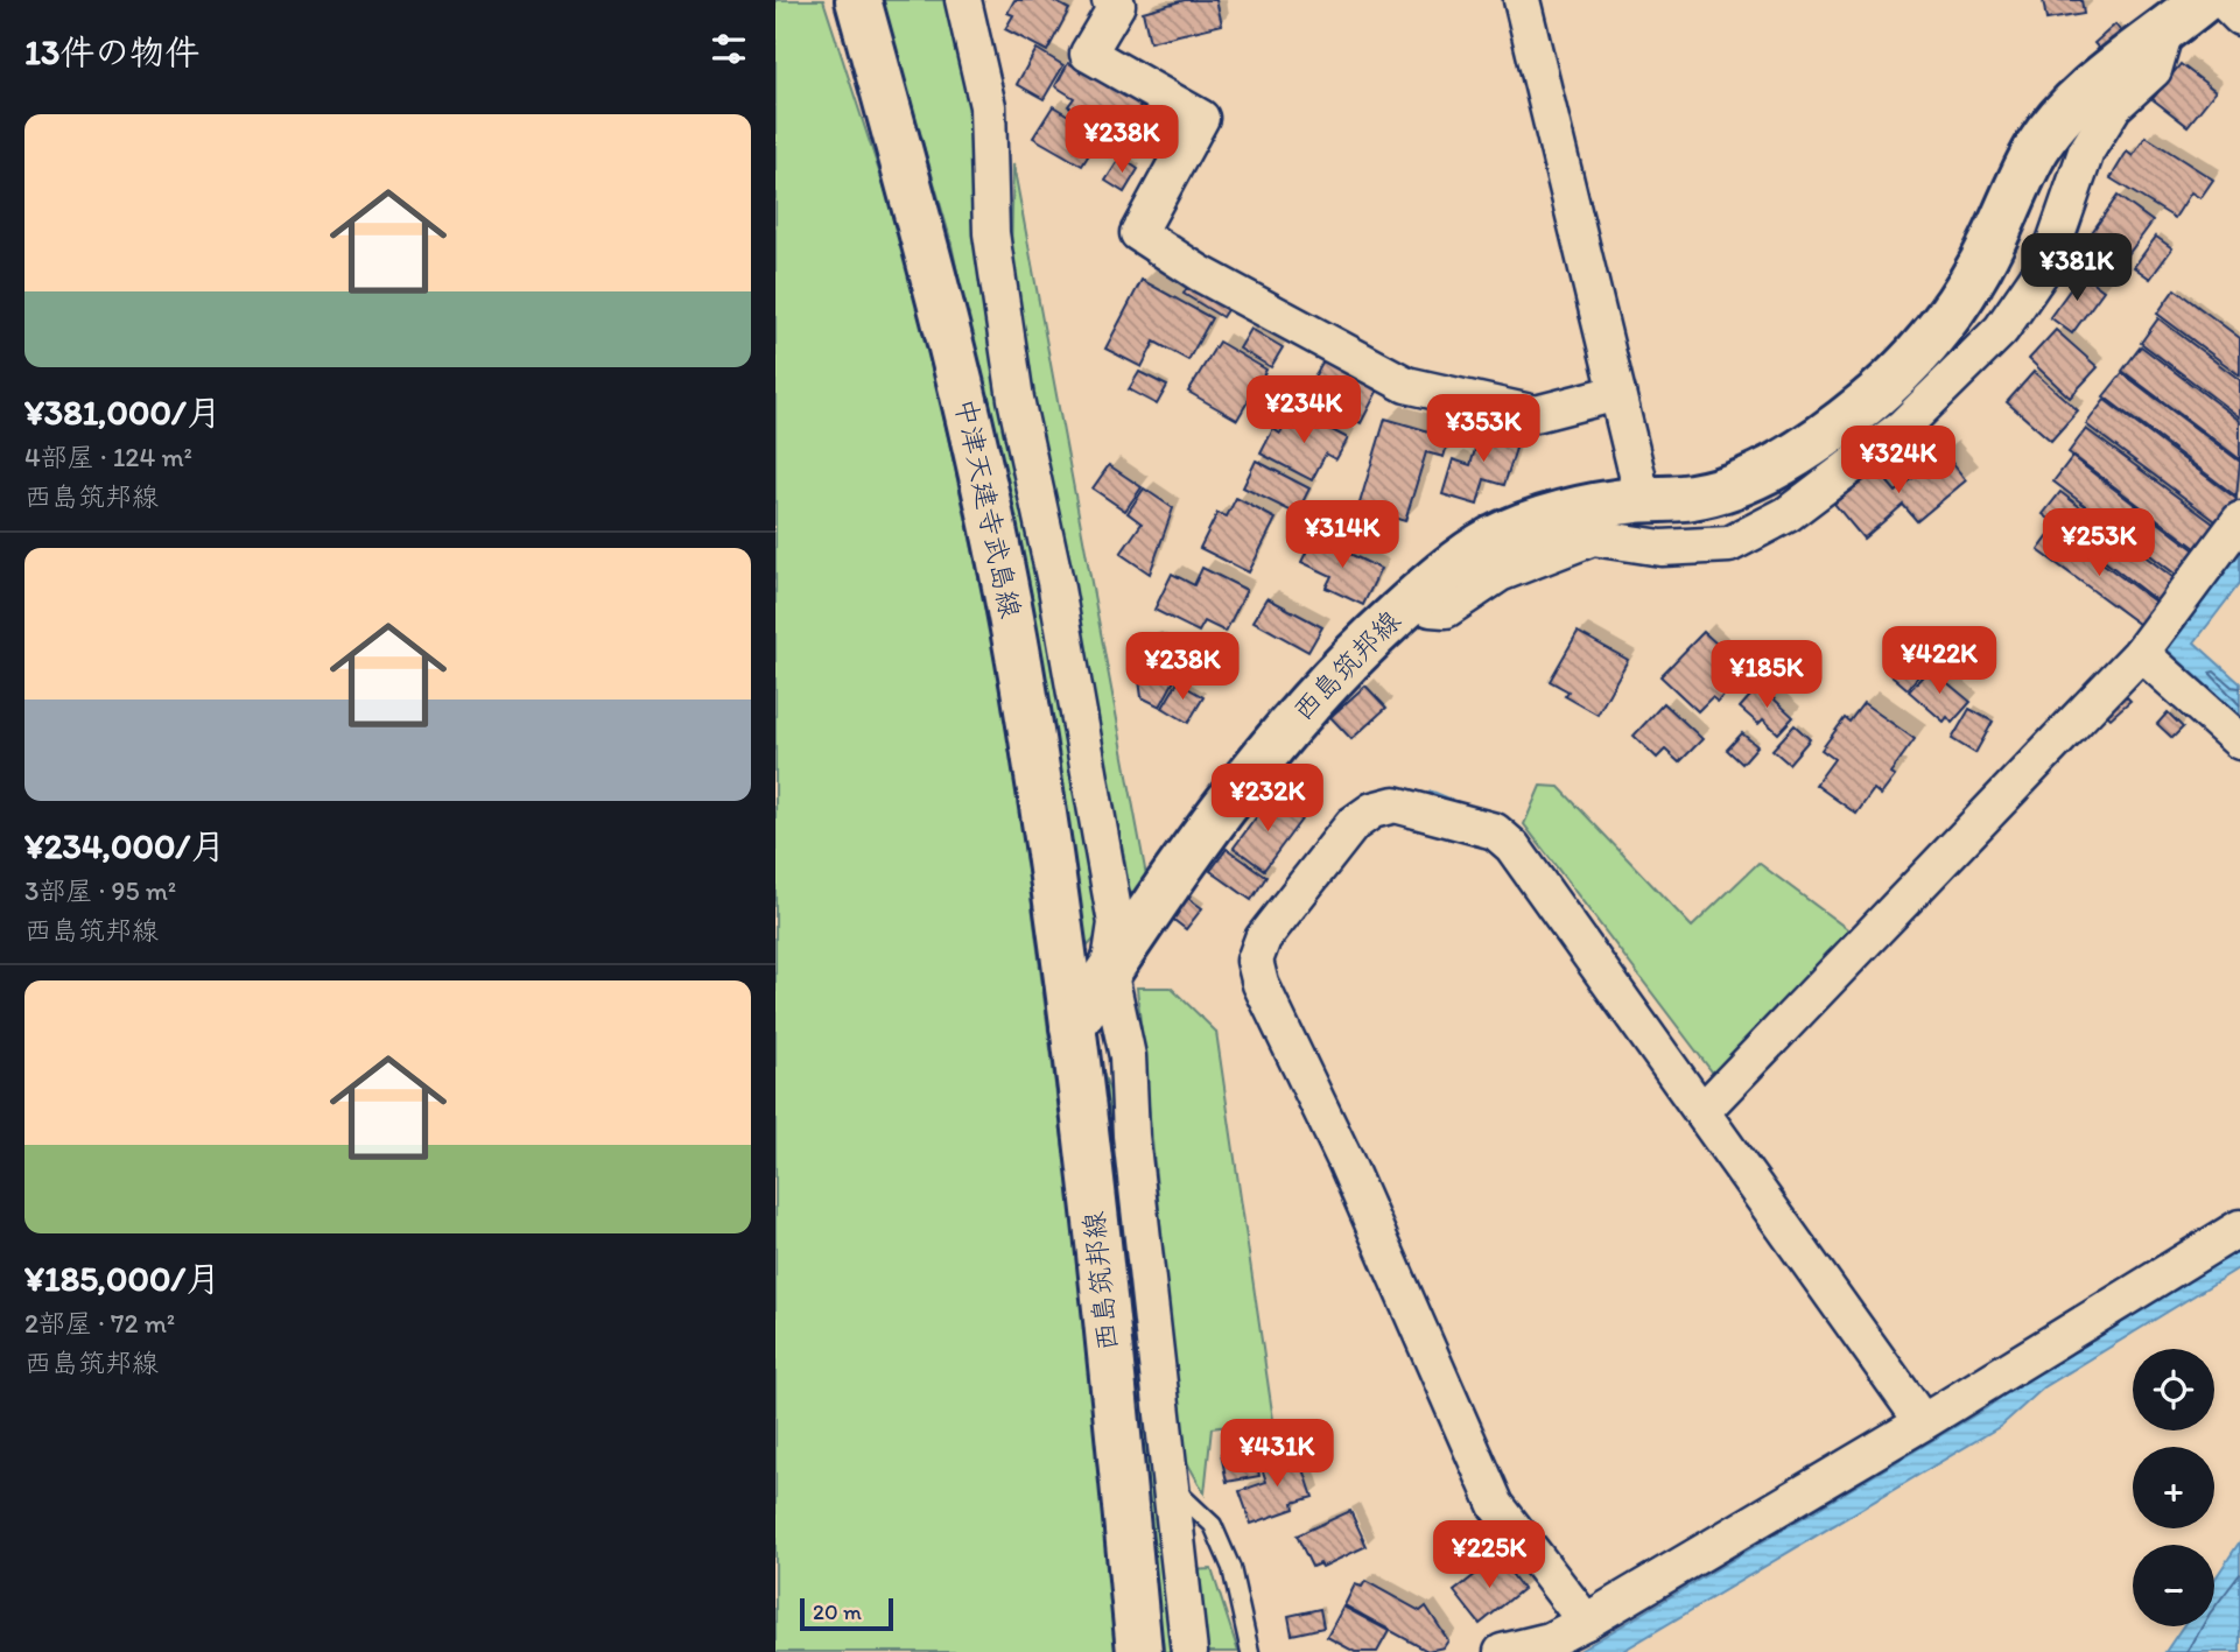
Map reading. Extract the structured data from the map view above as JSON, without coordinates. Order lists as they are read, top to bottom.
{
  "streets": {
    "main road": ["中津天建寺武島線", "西島筑邦線"]
  },
  "crossings": [
    ["中津天建寺武島線", "西島筑邦線"]
  ],
  "scale_bar": "20 m",
  "page": {
    "heading": "13件の物件",
    "list": [
      {
        "name": "¥381,000/月",
        "note": "4部屋 · 124 m² · 西島筑邦線"
      },
      {
        "name": "¥234,000/月",
        "note": "3部屋 · 95 m² · 西島筑邦線"
      },
      {
        "name": "¥185,000/月",
        "note": "2部屋 · 72 m² · 西島筑邦線"
      }
    ],
    "price": [
      "¥238K",
      "¥381K",
      "¥234K",
      "¥353K",
      "¥324K",
      "¥314K",
      "¥253K",
      "¥422K",
      "¥238K",
      "¥185K",
      "¥232K",
      "¥431K",
      "¥225K"
    ],
    "map_buttons": ["+", "−"],
    "scale": "20 m"
  }
}
